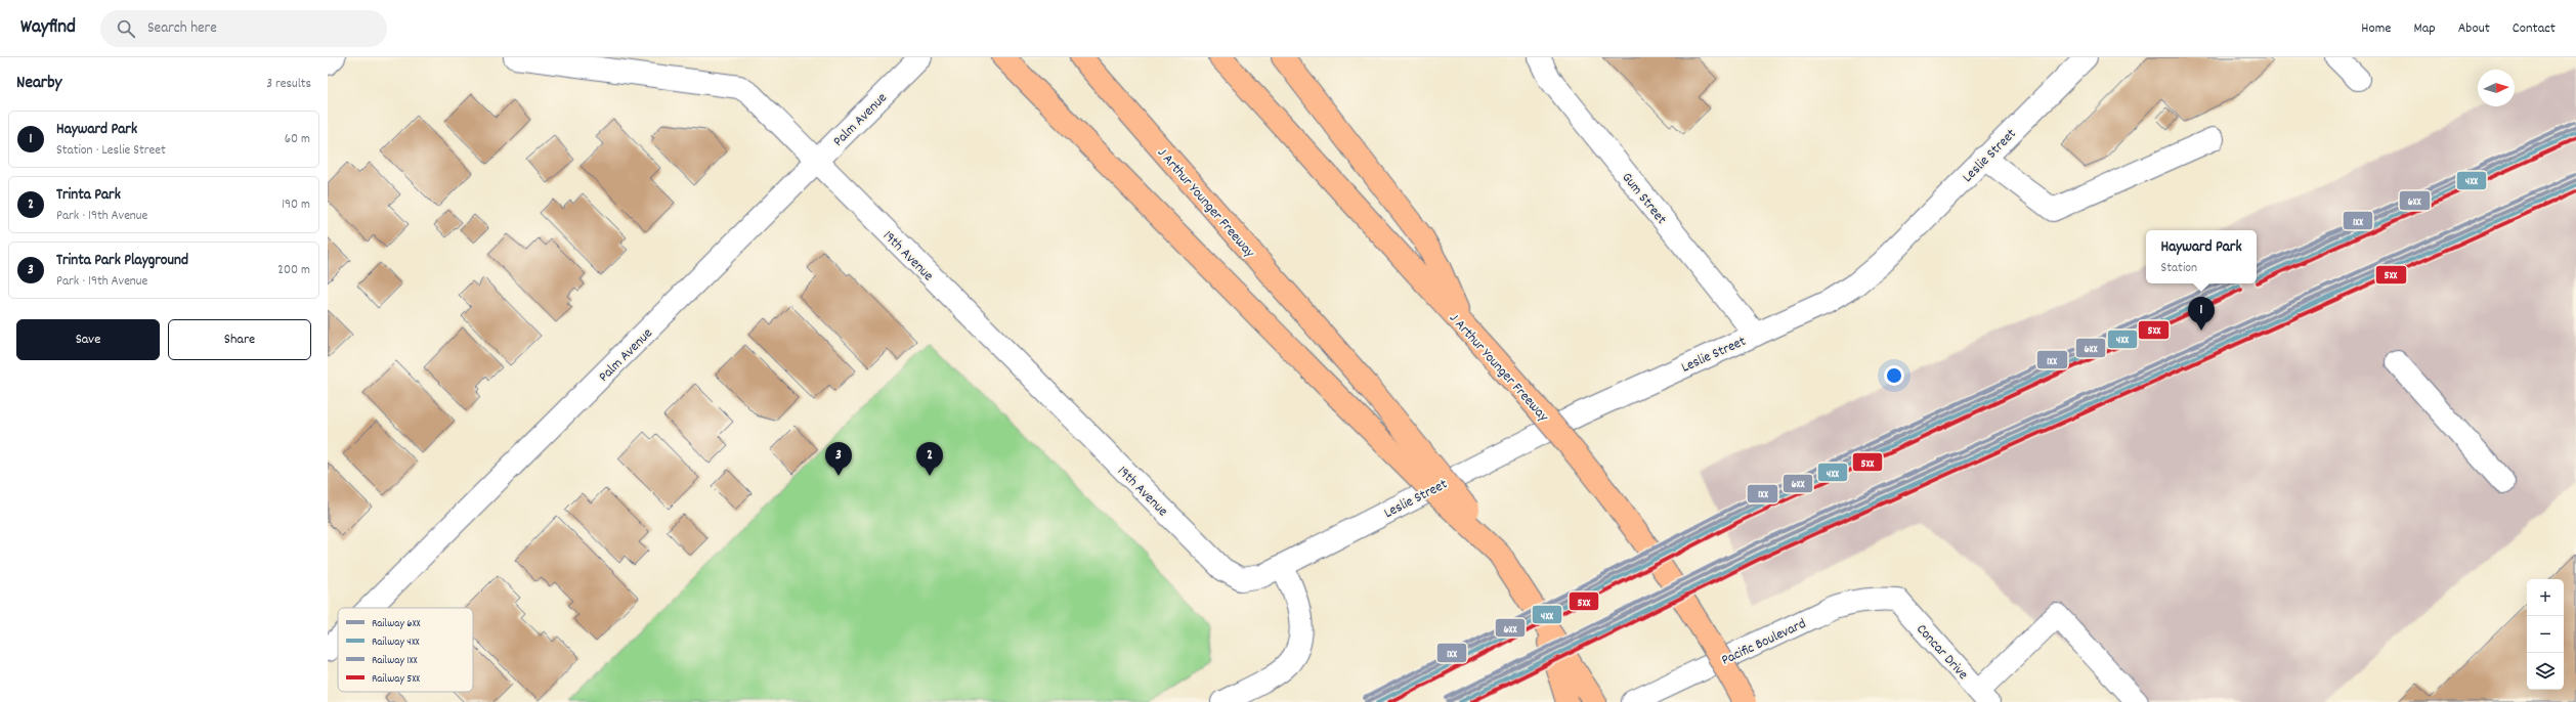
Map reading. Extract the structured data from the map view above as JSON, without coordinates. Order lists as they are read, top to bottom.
{
  "streets": {
    "highway": ["J Arthur Younger Freeway"],
    "street": [
      "Palm Avenue",
      "Leslie Street",
      "Gum Street",
      "19th Avenue",
      "Pacific Boulevard",
      "Concar Drive"
    ]
  },
  "crossings": [
    ["Palm Avenue", "19th Avenue"],
    ["Leslie Street", "Gum Street"],
    ["Leslie Street", "19th Avenue"],
    ["Pacific Boulevard", "Concar Drive"]
  ],
  "lines": [
    "rail line 1XX",
    "rail line 6XX",
    "rail line 4XX",
    "rail line 5XX"
  ],
  "legend": [
    "Railway 6XX",
    "Railway 4XX",
    "Railway 1XX",
    "Railway 5XX"
  ],
  "north": "right",
  "page": {
    "header": "Wayfind",
    "search": "Search here",
    "nav": [
      "Home",
      "Map",
      "About",
      "Contact"
    ],
    "heading": ["Nearby", "3 results"],
    "list": [
      {
        "mark": "1",
        "name": "Hayward Park",
        "note": "Station · Leslie Street",
        "value": "60 m"
      },
      {
        "mark": "2",
        "name": "Trinta Park",
        "note": "Park · 19th Avenue",
        "value": "190 m"
      },
      {
        "mark": "3",
        "name": "Trinta Park Playground",
        "note": "Park · 19th Avenue",
        "value": "200 m"
      }
    ],
    "popup": ["Hayward Park", "Station"],
    "pins": ["1", "2", "3"],
    "buttons": ["Save", "Share"],
    "map_buttons": ["+", "−"]
  }
}
